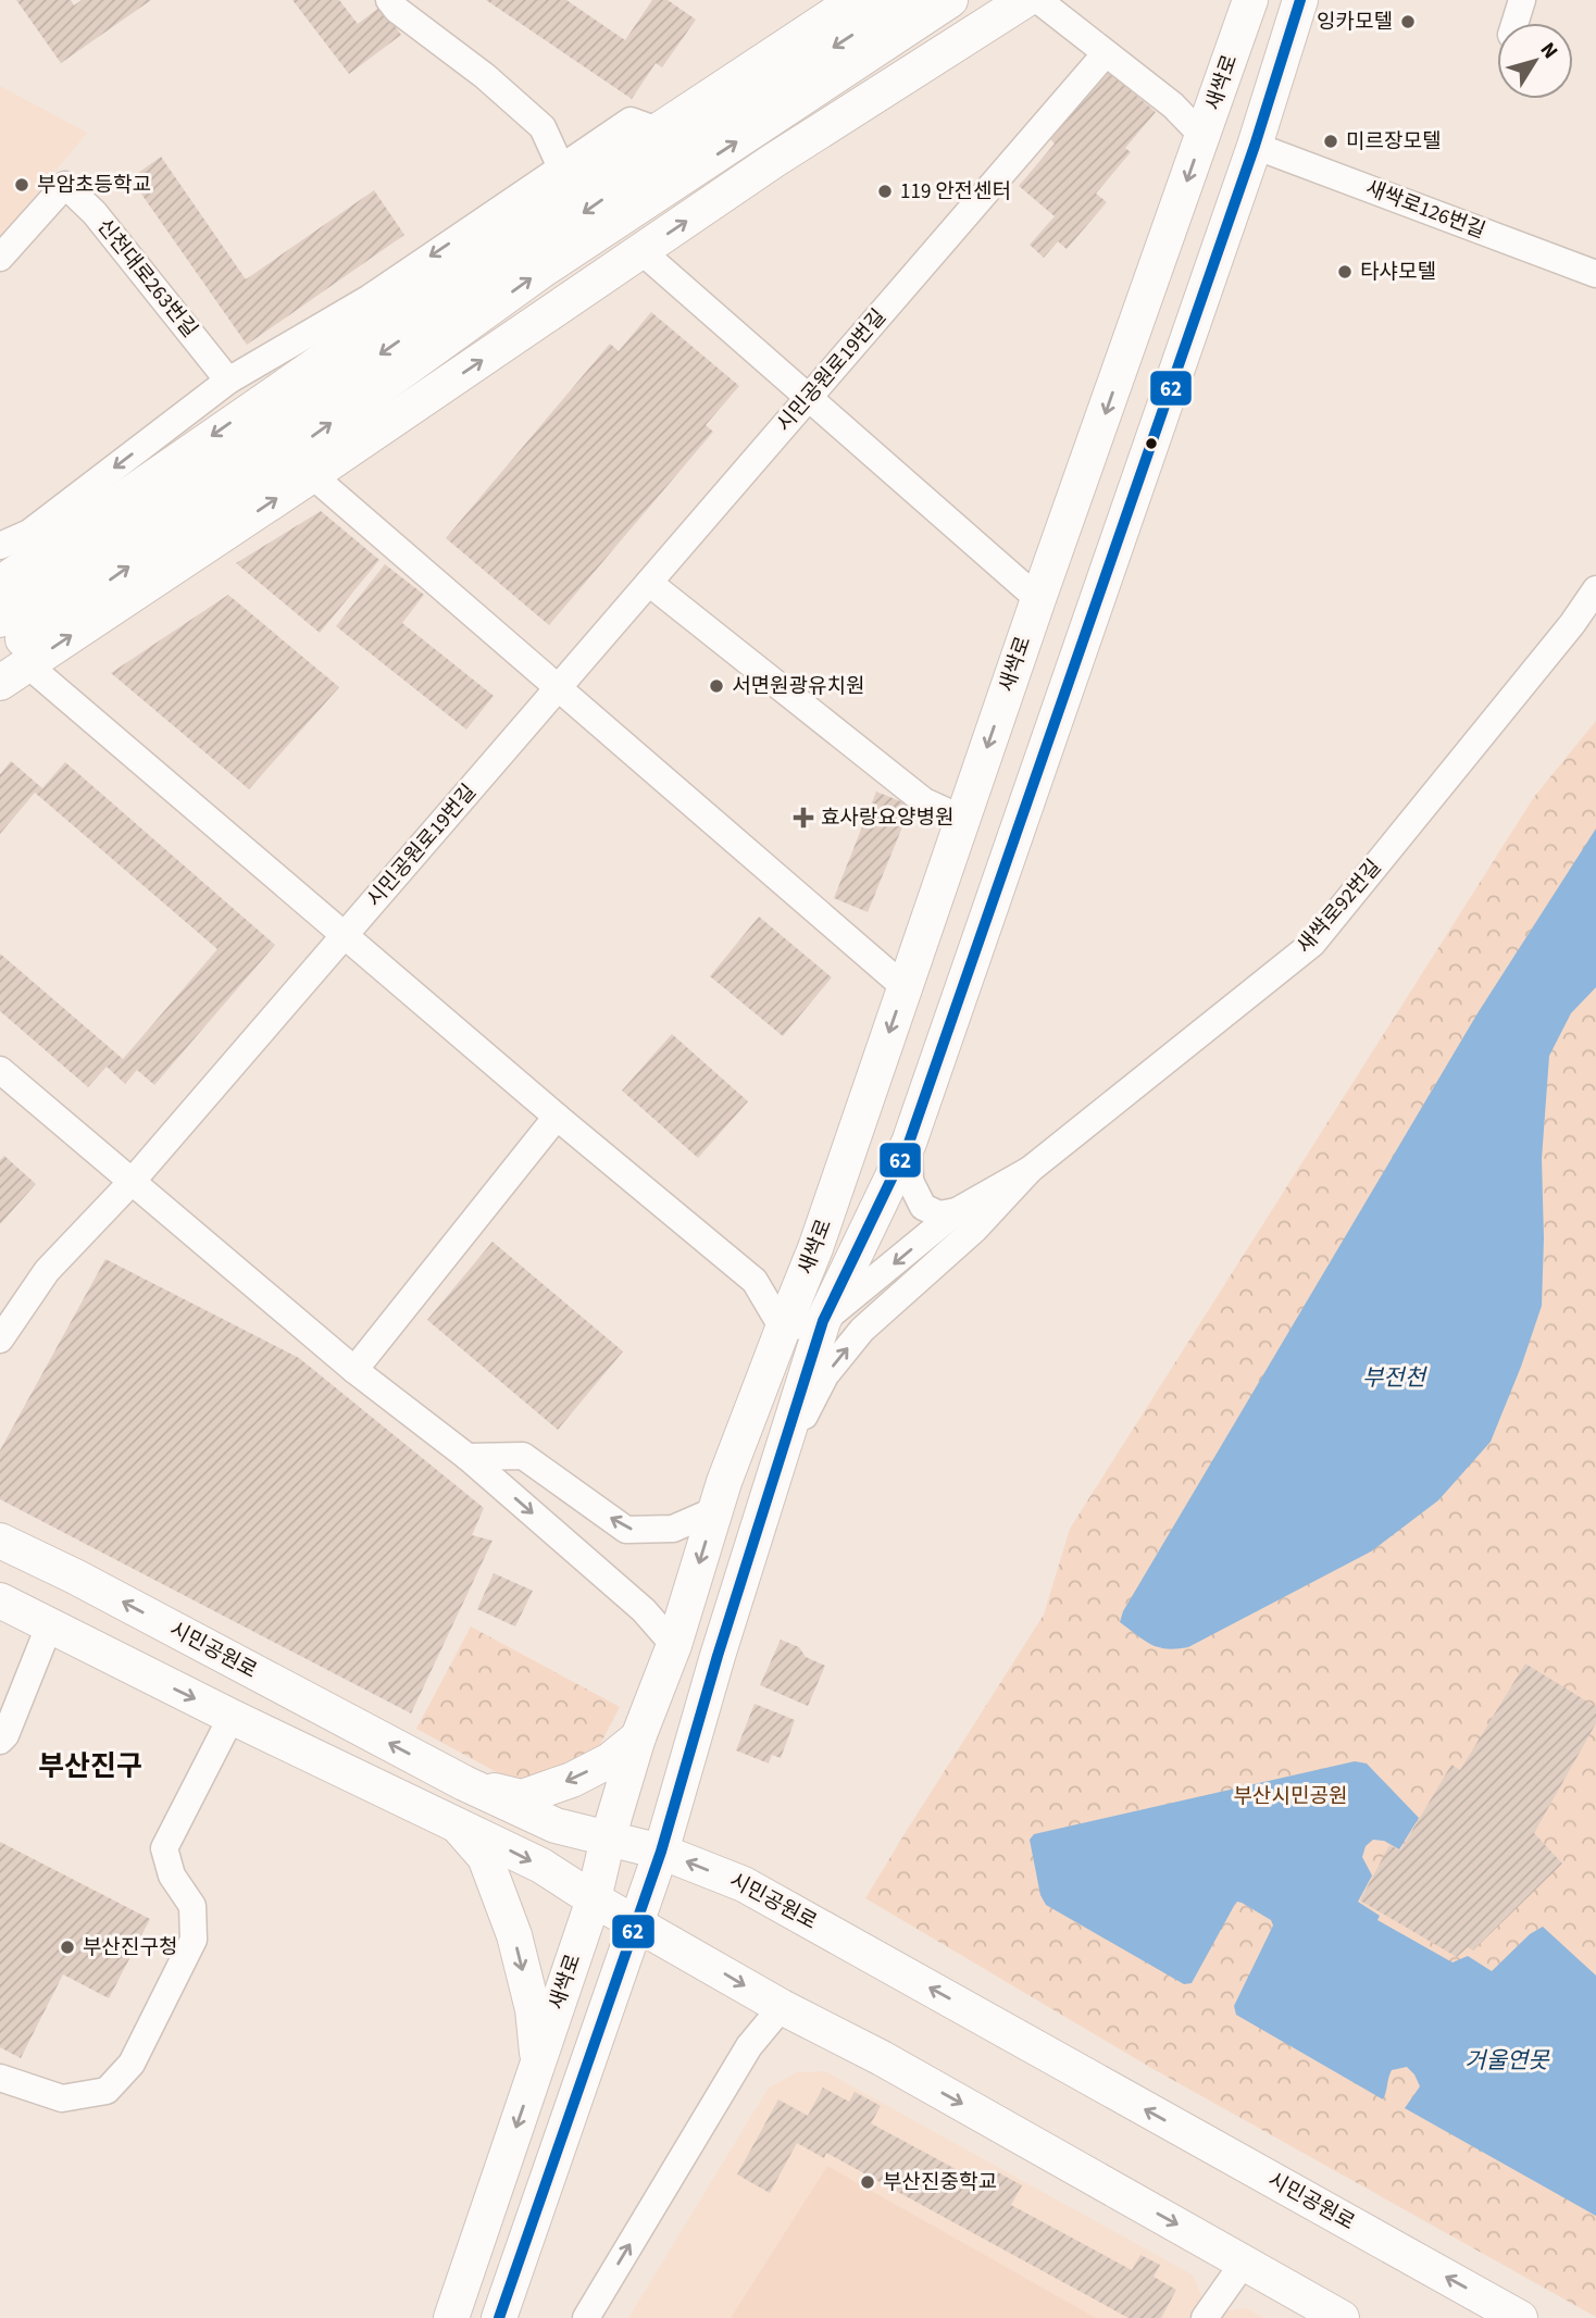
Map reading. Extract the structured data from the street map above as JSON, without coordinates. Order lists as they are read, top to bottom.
{
  "streets": {
    "main road": ["새싹로", "시민공원로"],
    "street": [
      "새싹로126번길",
      "신천대로263번길",
      "시민공원로19번길",
      "새싹로92번길"
    ]
  },
  "crossings": [
    ["새싹로", "새싹로126번길"],
    ["새싹로", "새싹로92번길"],
    ["새싹로", "시민공원로"]
  ],
  "districts": ["부산진구"],
  "water": ["부전천", "거울연못"],
  "parks": ["부산시민공원"],
  "places": {
    "other": [
      "잉카모텔",
      "미르장모텔",
      "부암초등학교",
      "119 안전센터",
      "타샤모텔",
      "서면원광유치원",
      "부산진구청",
      "부산진중학교"
    ],
    "health": ["효사랑요양병원"]
  },
  "lines": ["transit line 62"],
  "north": "top right"
}
